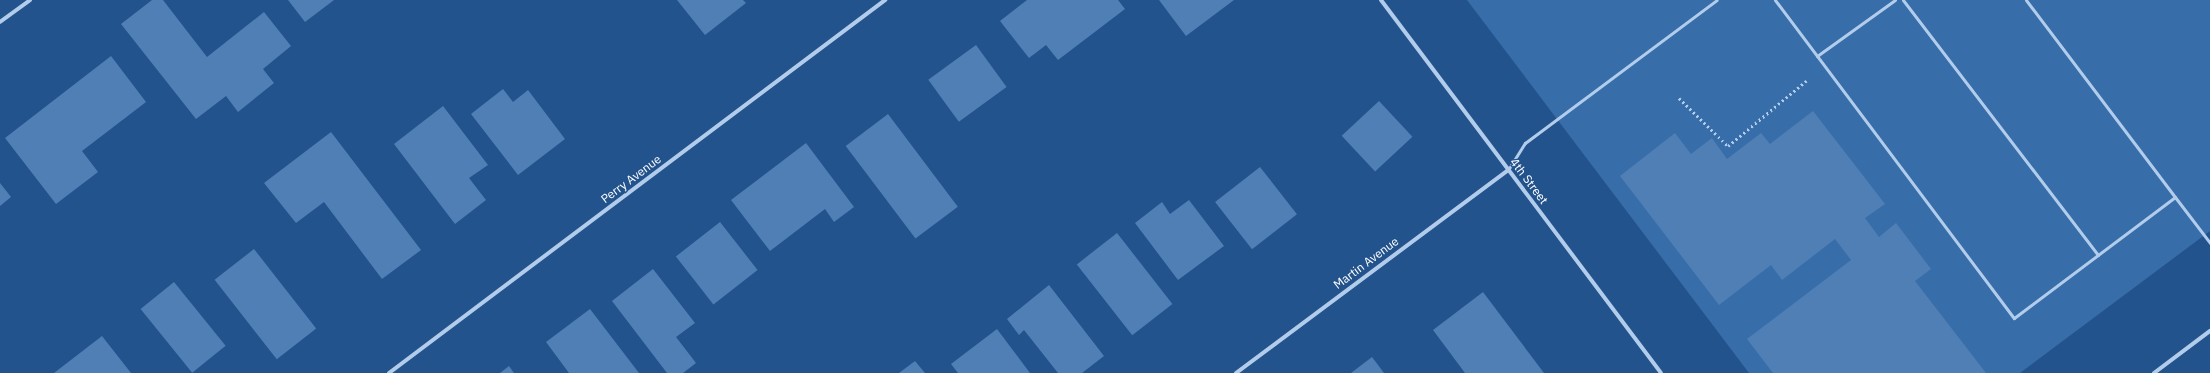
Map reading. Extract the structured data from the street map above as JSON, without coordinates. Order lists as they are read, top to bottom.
{
  "streets": {
    "street": ["Perry Avenue", "4th Street", "Martin Avenue"]
  },
  "crossings": [
    ["4th Street", "Martin Avenue"]
  ]
}
